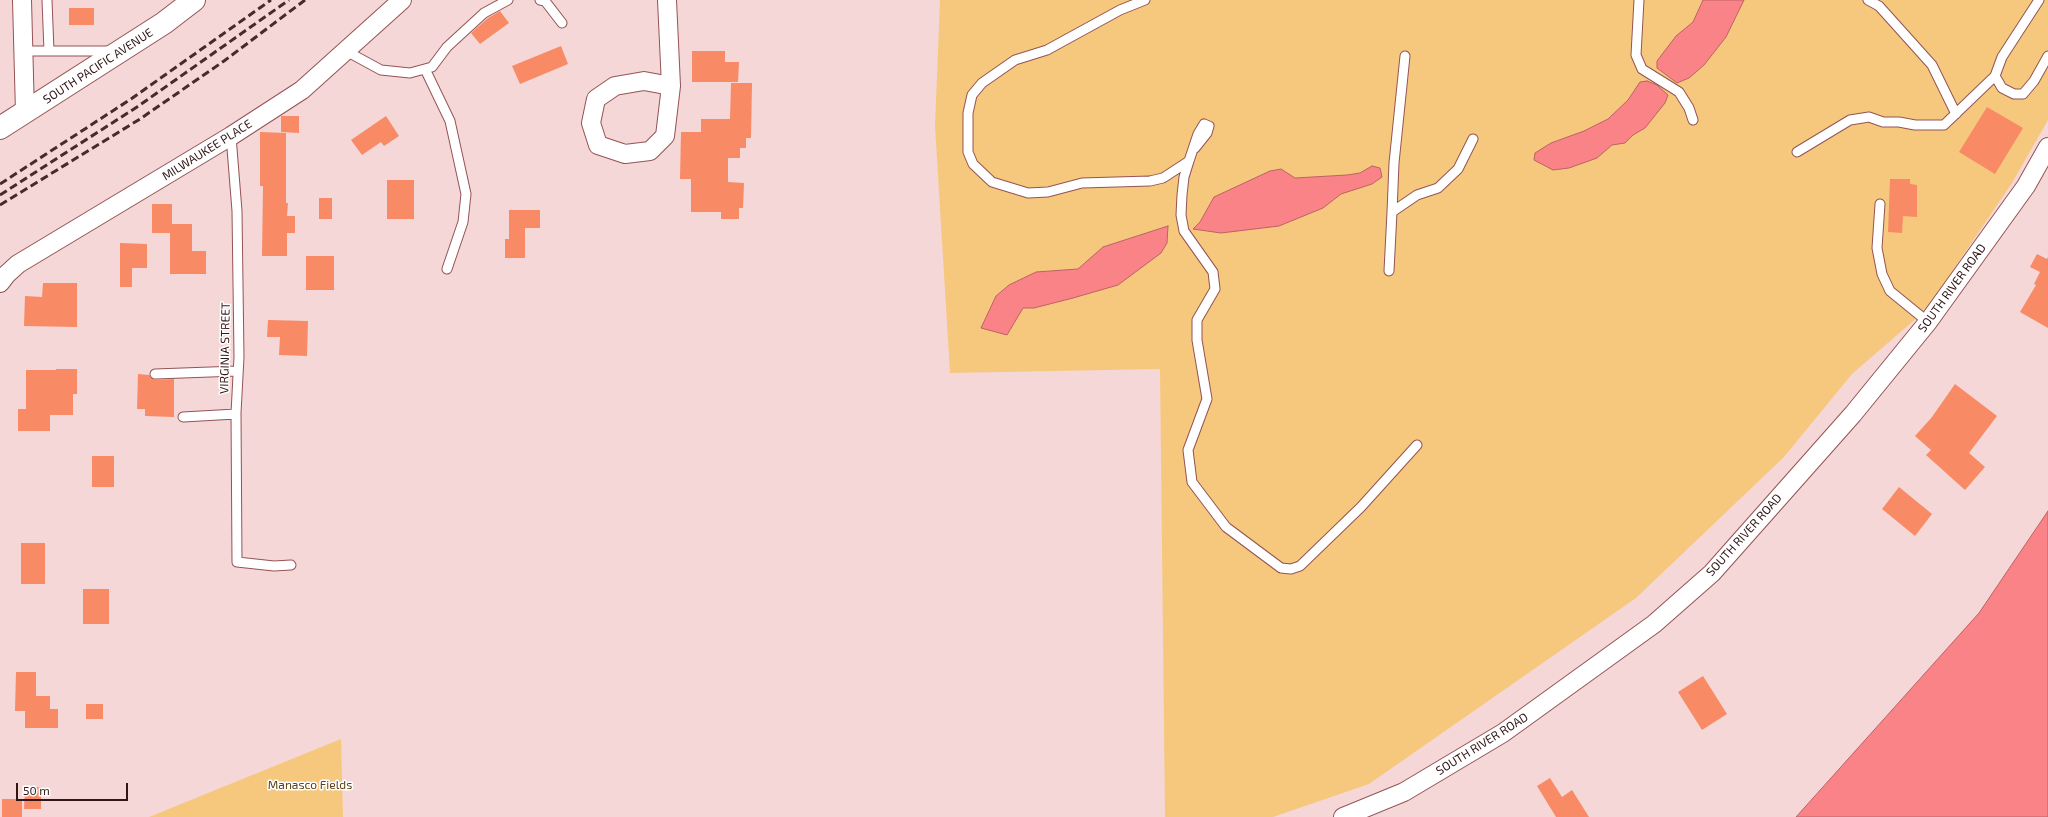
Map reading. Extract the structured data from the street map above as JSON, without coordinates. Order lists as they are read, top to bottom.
{
  "streets": {
    "street": ["SOUTH PACIFIC AVENUE", "MILWAUKEE PLACE", "SOUTH RIVER ROAD"],
    "lane": ["VIRGINIA STREET"]
  },
  "crossings": [
    ["MILWAUKEE PLACE", "VIRGINIA STREET"]
  ],
  "parks": ["Manasco Fields"],
  "scale_bar": "50 m"
}
